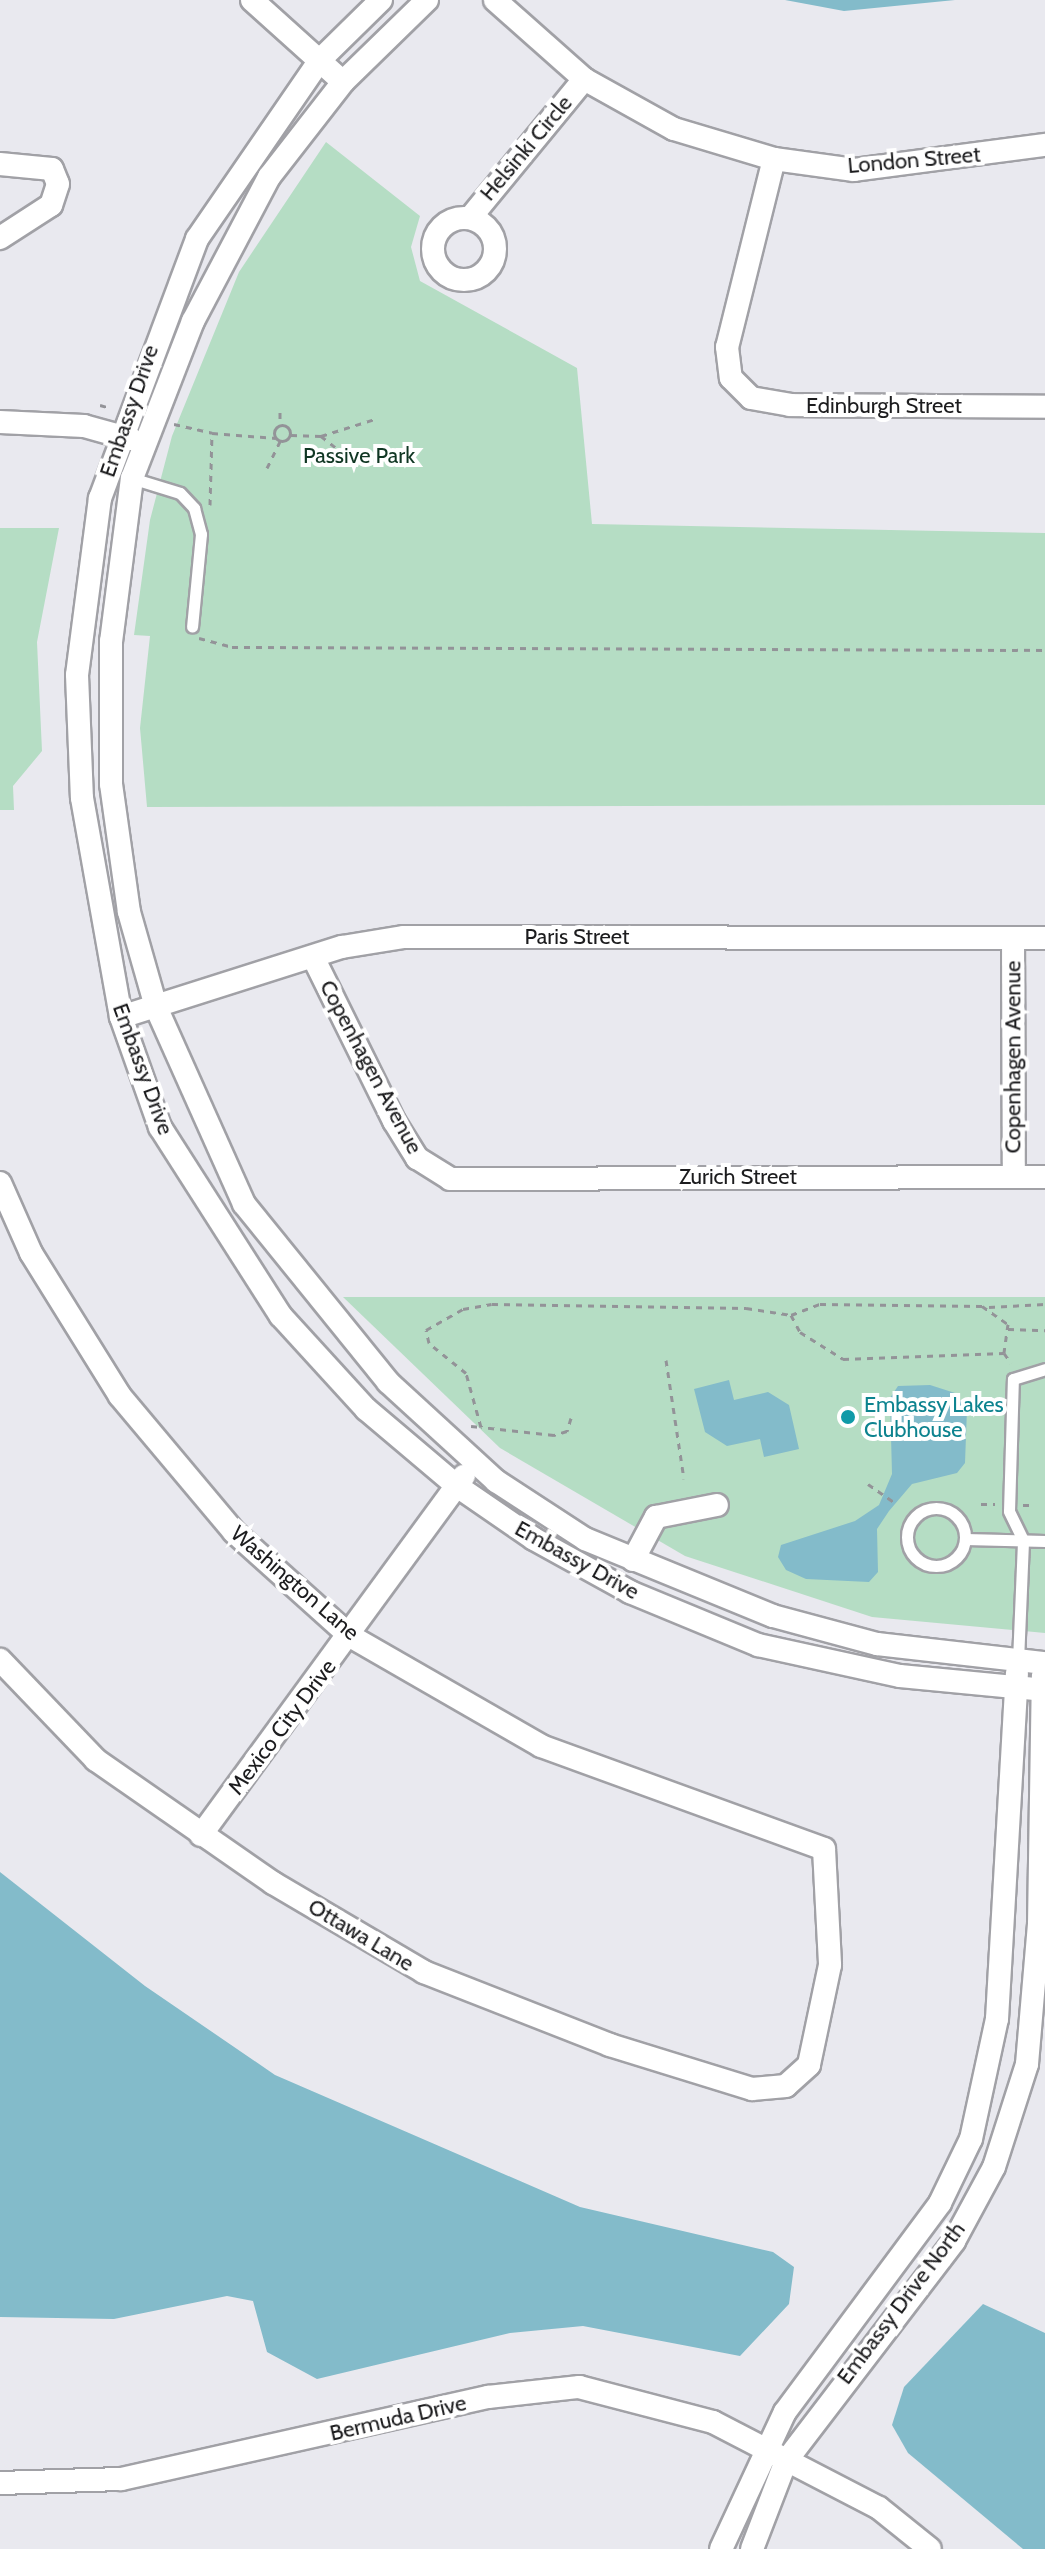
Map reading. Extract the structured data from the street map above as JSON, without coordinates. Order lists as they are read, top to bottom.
{
  "streets": {
    "street": [
      "Helsinki Circle",
      "London Street",
      "Edinburgh Street",
      "Embassy Drive",
      "Paris Street",
      "Copenhagen Avenue",
      "Zurich Street",
      "Washington Lane",
      "Mexico City Drive",
      "Ottawa Lane",
      "Embassy Drive North",
      "Bermuda Drive"
    ]
  },
  "crossings": [
    ["Helsinki Circle", "London Street"],
    ["London Street", "Edinburgh Street"],
    ["Embassy Drive", "Paris Street"],
    ["Embassy Drive", "Mexico City Drive"],
    ["Embassy Drive", "Embassy Drive North"],
    ["Paris Street", "Copenhagen Avenue"],
    ["Copenhagen Avenue", "Zurich Street"],
    ["Washington Lane", "Mexico City Drive"],
    ["Washington Lane", "Ottawa Lane"],
    ["Mexico City Drive", "Ottawa Lane"],
    ["Embassy Drive North", "Bermuda Drive"]
  ],
  "parks": ["Passive Park"],
  "places": ["Embassy Lakes Clubhouse"]
}
